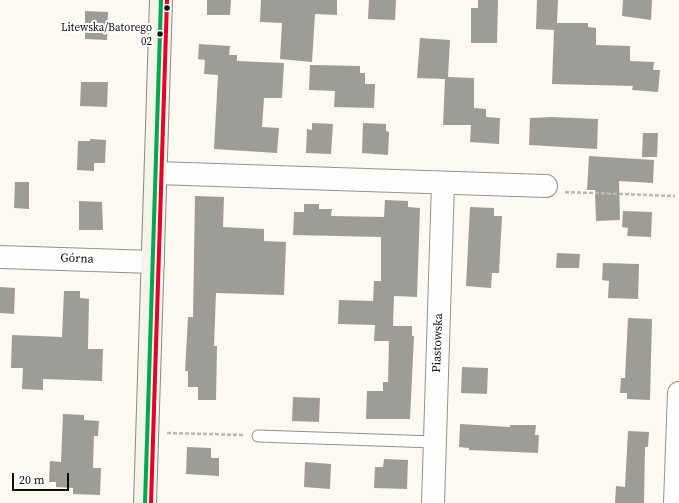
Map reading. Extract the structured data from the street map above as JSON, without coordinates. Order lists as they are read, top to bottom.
{
  "streets": {
    "street": ["Górna", "Piastowska"]
  },
  "places": ["Litewska/Batorego 02"],
  "scale_bar": "20 m"
}
